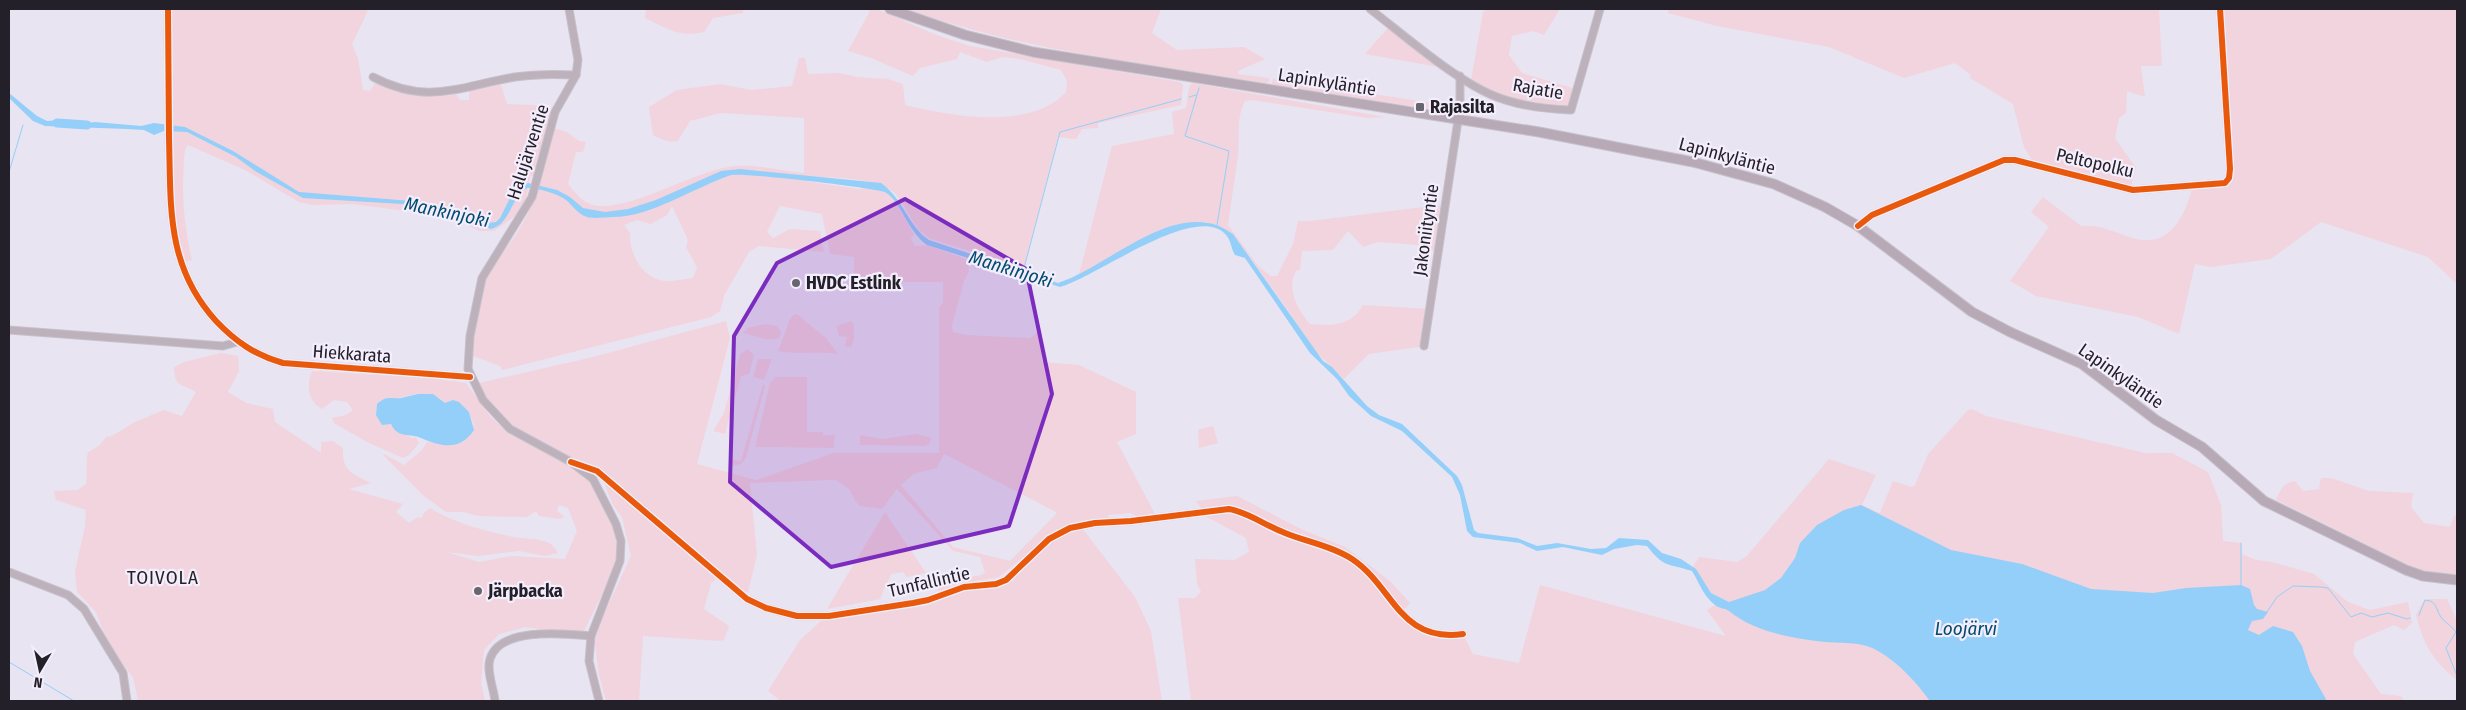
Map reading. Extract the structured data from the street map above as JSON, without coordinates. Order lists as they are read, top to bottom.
{
  "streets": {
    "main road": ["Lapinkyläntie"],
    "street": [
      "Rajatie",
      "Halujärventie",
      "Peltopolku",
      "Jakoniityntie",
      "Hiekkarata",
      "Tunfallintie"
    ]
  },
  "crossings": [
    ["Lapinkyläntie", "Peltopolku"],
    ["Lapinkyläntie", "Jakoniityntie"],
    ["Rajatie", "Jakoniityntie"],
    ["Halujärventie", "Hiekkarata"],
    ["Halujärventie", "Tunfallintie"]
  ],
  "districts": ["TOIVOLA"],
  "water": ["Mankinjoki", "Loojärvi"],
  "places": {
    "transit": ["Rajasilta"],
    "other": ["HVDC Estlink", "Järpbacka"]
  },
  "north": "bottom"
}
